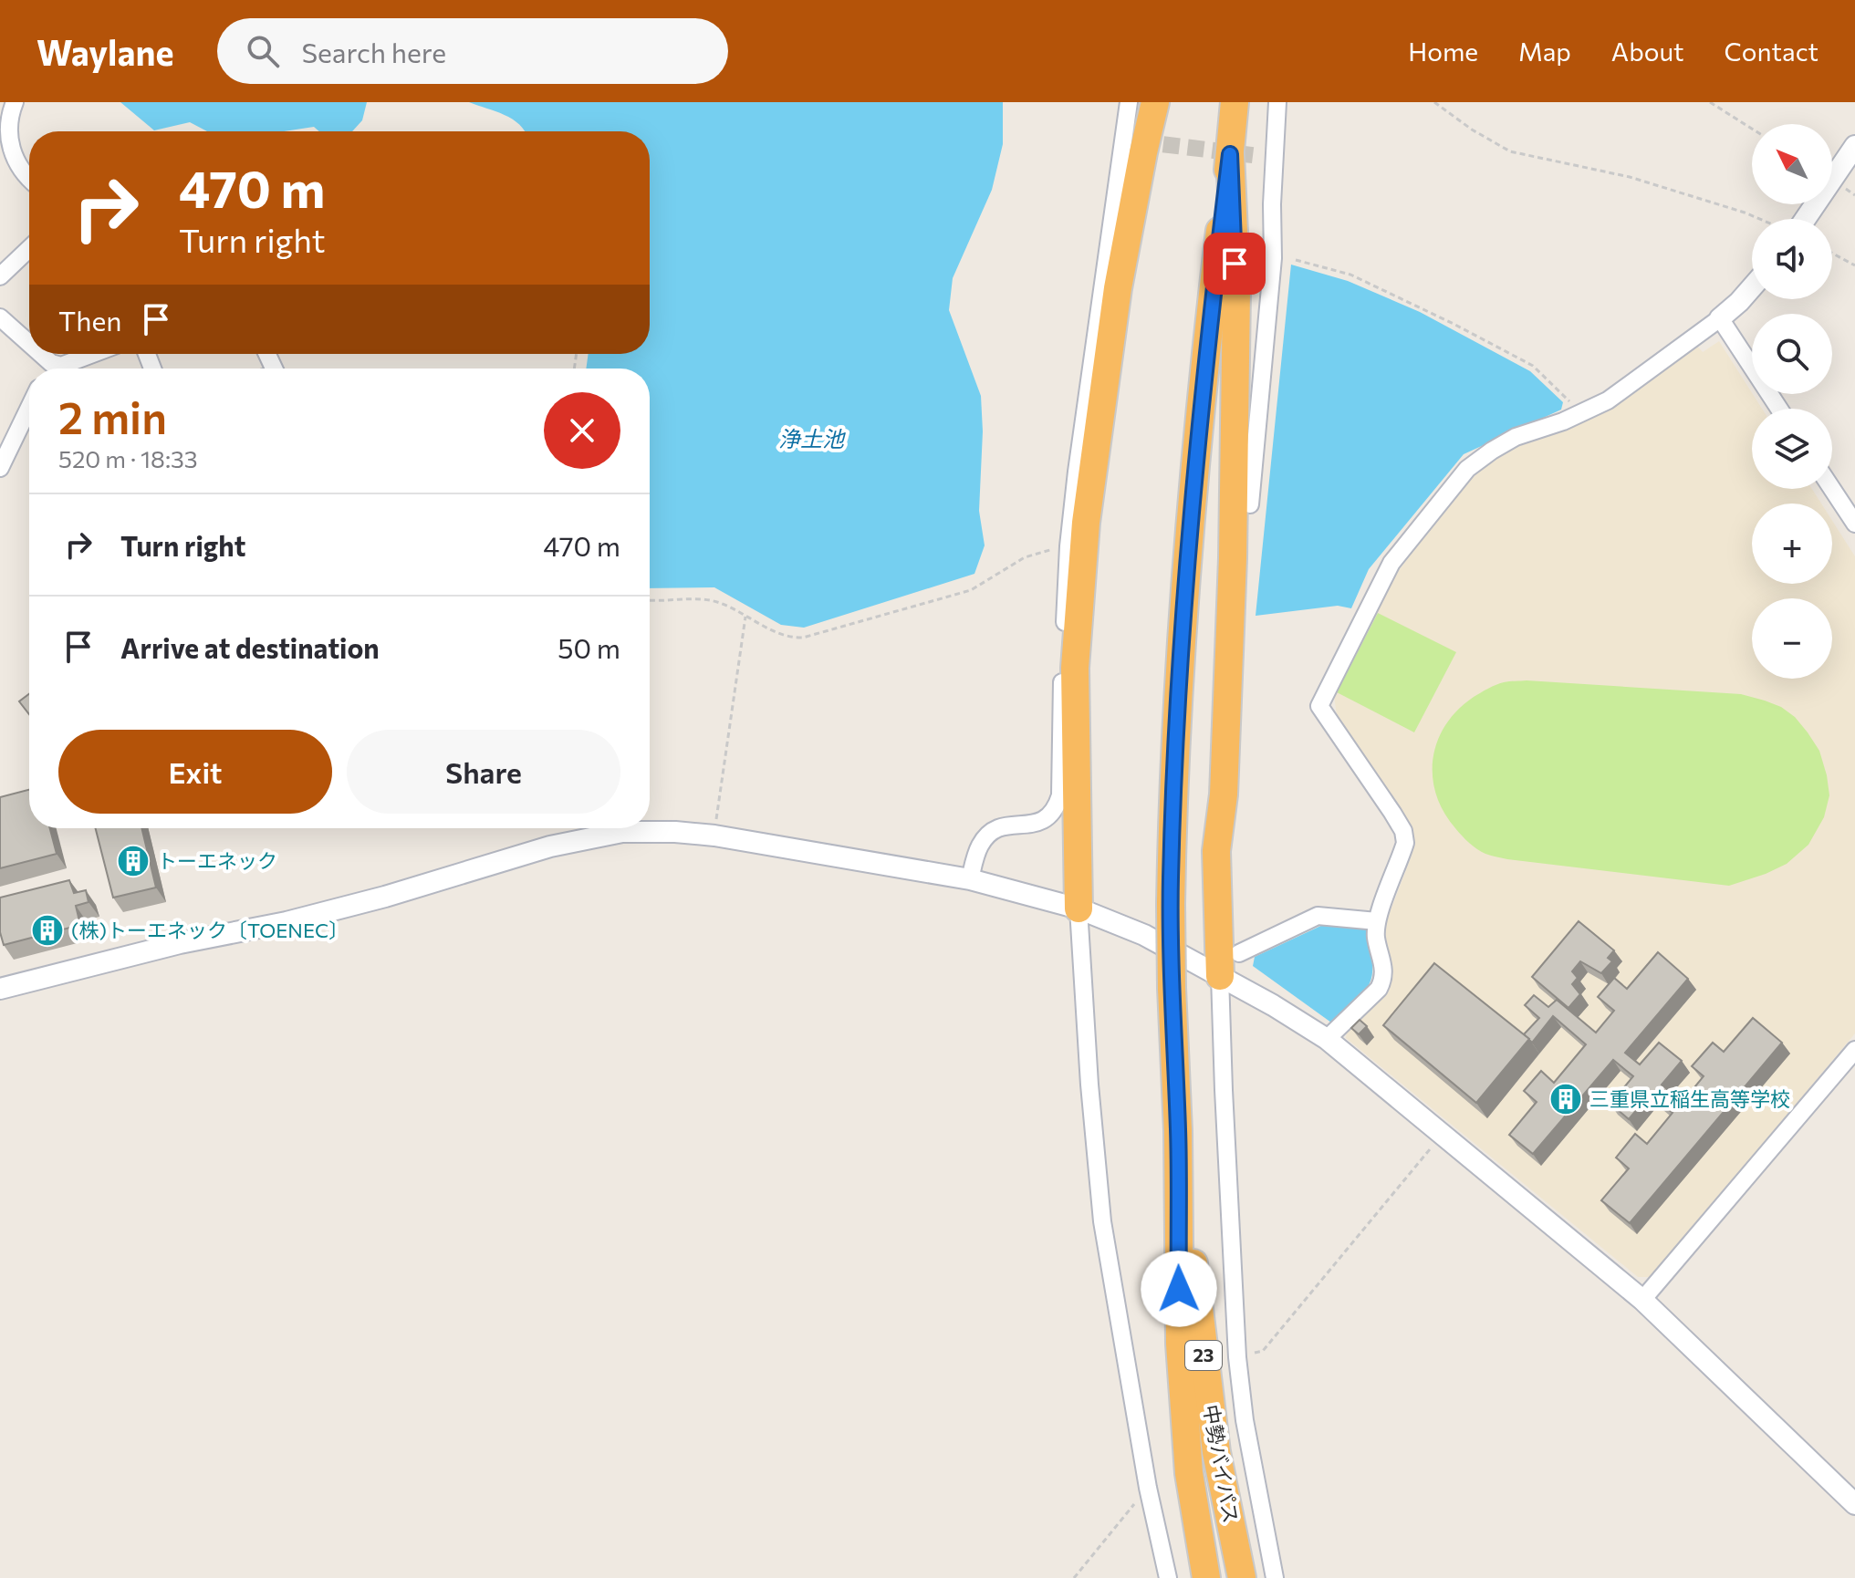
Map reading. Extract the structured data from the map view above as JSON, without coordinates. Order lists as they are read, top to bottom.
{
  "streets": {
    "highway": ["23", "中勢バイパス"]
  },
  "water": ["浄土池"],
  "places": {
    "building": ["トーエネック", "(株)トーエネック〔TOENEC〕", "三重県立稲生高等学校"]
  },
  "north": "top left",
  "page": {
    "header": "Waylane",
    "search": "Search here",
    "nav": [
      "Home",
      "Map",
      "About",
      "Contact"
    ],
    "map_buttons": ["+", "−"],
    "turn": ["470 m", "Turn right"],
    "then": "Then",
    "heading": ["2 min", "520 m · 18:33"],
    "list": [
      {
        "name": "Turn right",
        "value": "470 m"
      },
      {
        "name": "Arrive at destination",
        "value": "50 m"
      }
    ],
    "buttons": ["Exit", "Share"]
  }
}
